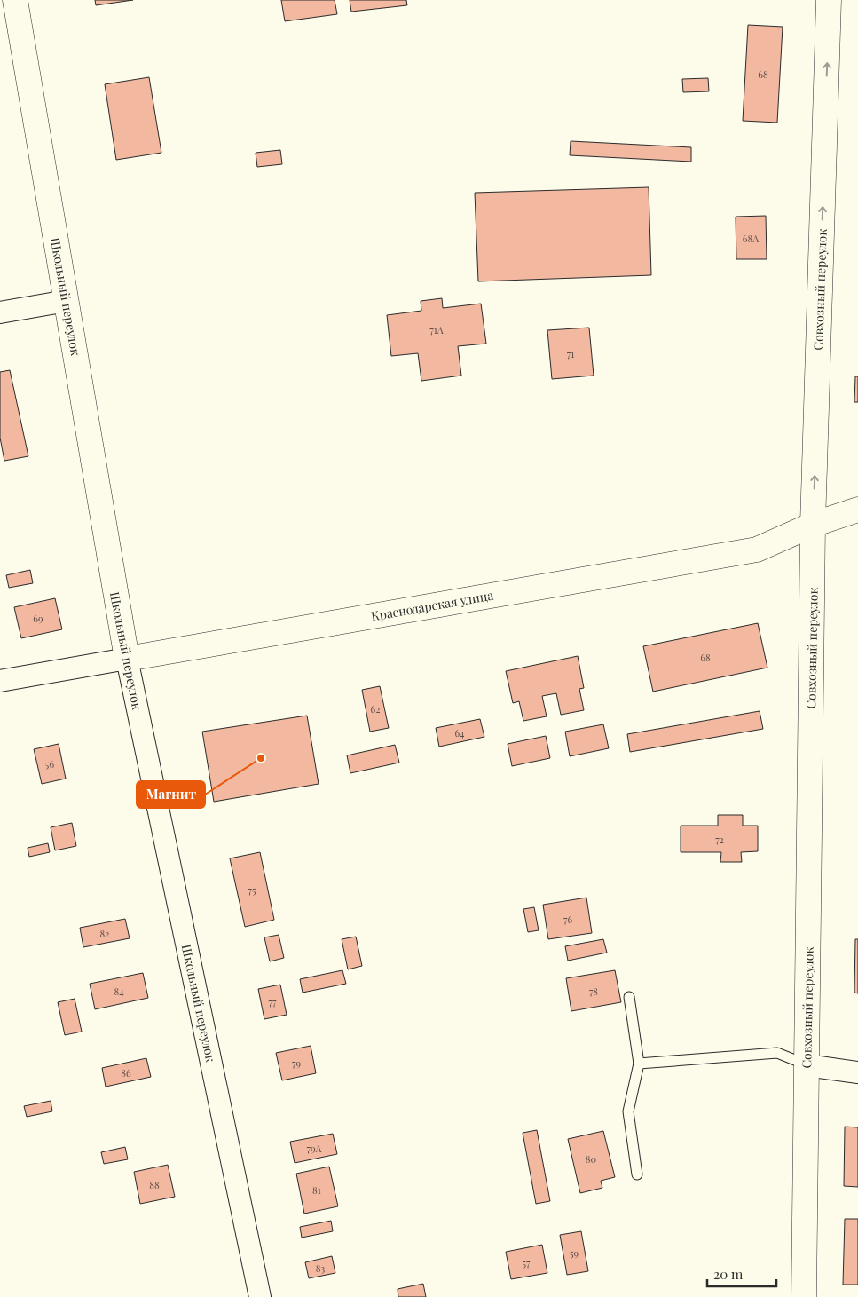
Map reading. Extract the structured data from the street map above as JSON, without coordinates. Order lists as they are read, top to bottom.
{
  "streets": {
    "street": ["Совхозный переулок", "Школьный переулок", "Краснодарская улица"]
  },
  "crossings": [
    ["Совхозный переулок", "Краснодарская улица"],
    ["Школьный переулок", "Краснодарская улица"]
  ],
  "one_way": ["Совхозный переулок"],
  "places": ["Магнит"],
  "house_numbers": [
    "68",
    "68А",
    "71А",
    "71",
    "69",
    "68",
    "62",
    "64",
    "56",
    "72",
    "75",
    "76",
    "82",
    "84",
    "78",
    "77",
    "79",
    "86",
    "79А",
    "80",
    "88",
    "81",
    "59",
    "57",
    "83"
  ],
  "scale_bar": "20 m"
}
